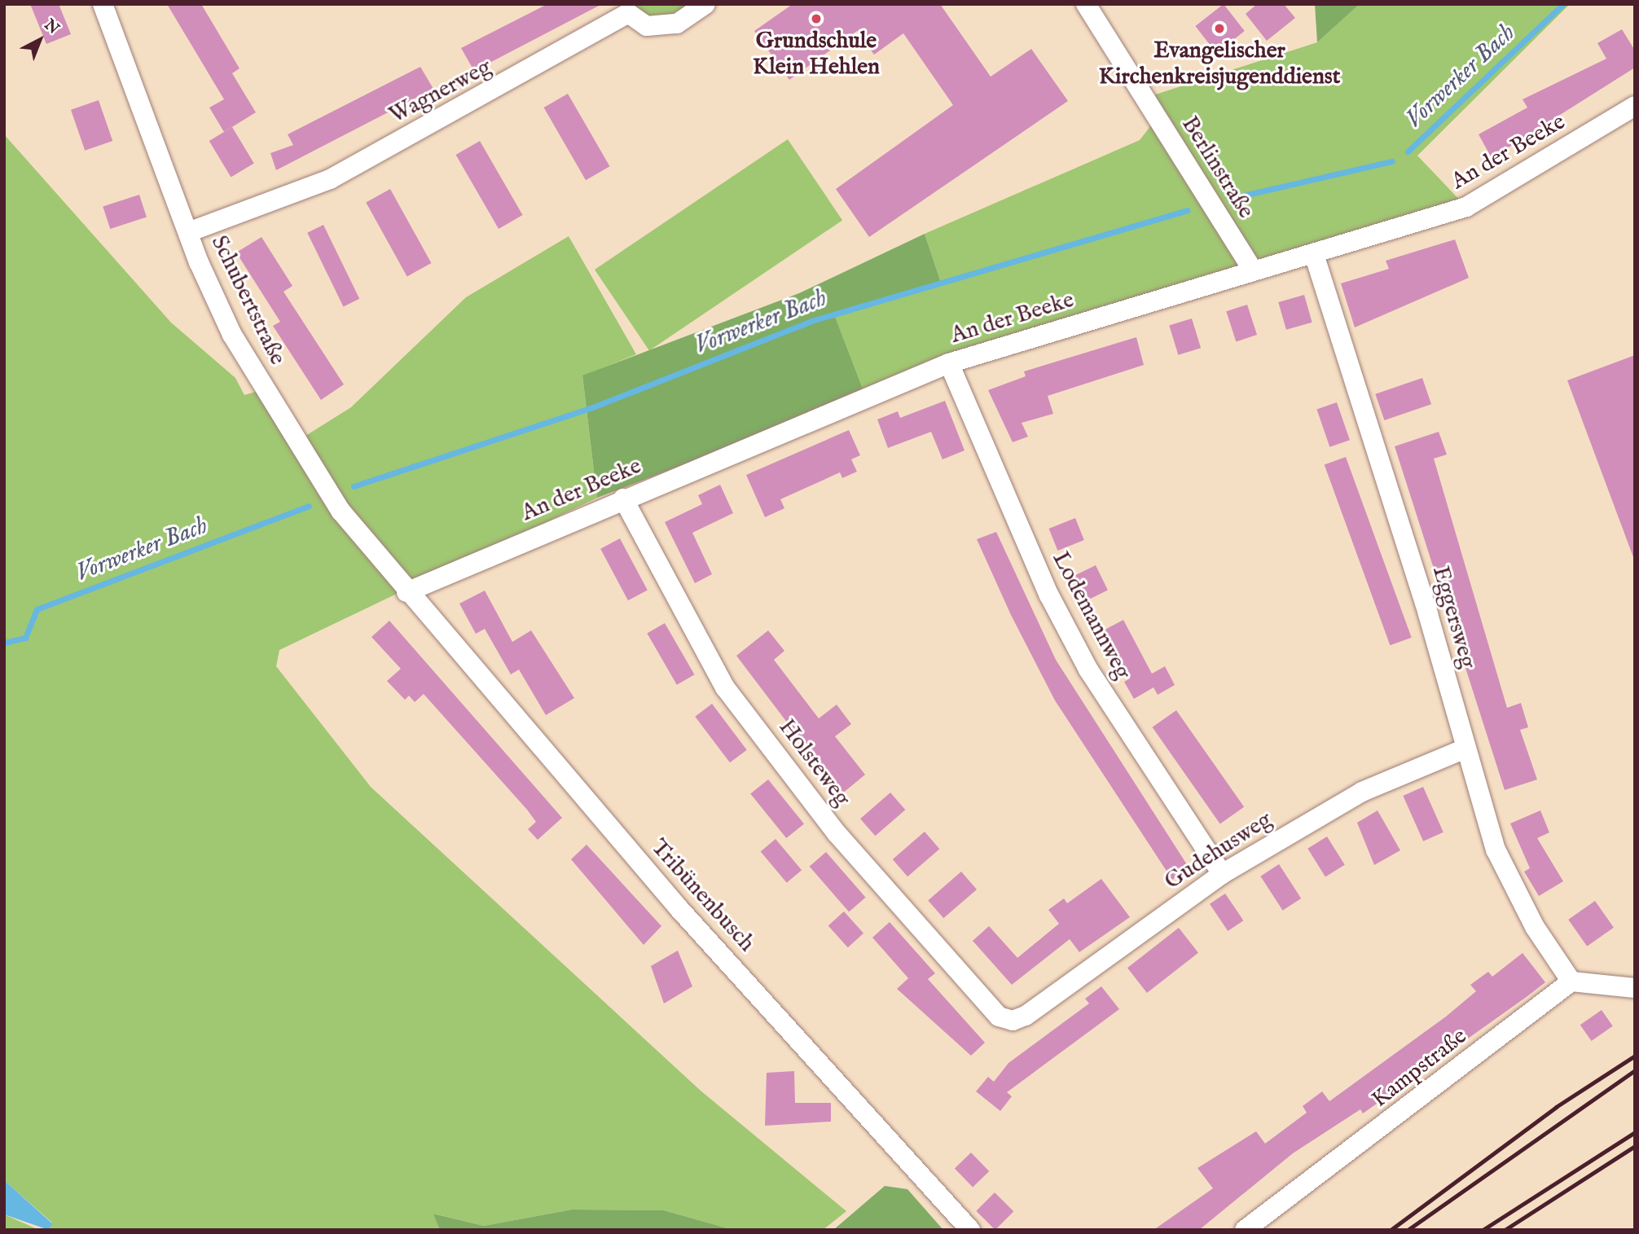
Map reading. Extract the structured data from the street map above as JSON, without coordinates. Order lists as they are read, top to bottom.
{
  "streets": {
    "street": [
      "Wagnerweg",
      "An der Beeke",
      "Berlinstraße",
      "Schubertstraße",
      "Lodemannweg",
      "Eggersweg",
      "Holsteweg",
      "Gudehusweg",
      "Tribünenbusch",
      "Kampstraße"
    ]
  },
  "crossings": [
    ["Wagnerweg", "Schubertstraße"],
    ["An der Beeke", "Berlinstraße"],
    ["An der Beeke", "Schubertstraße"],
    ["An der Beeke", "Lodemannweg"],
    ["An der Beeke", "Eggersweg"],
    ["An der Beeke", "Holsteweg"],
    ["An der Beeke", "Tribünenbusch"],
    ["Schubertstraße", "Tribünenbusch"],
    ["Lodemannweg", "Gudehusweg"],
    ["Eggersweg", "Gudehusweg"],
    ["Eggersweg", "Kampstraße"],
    ["Holsteweg", "Gudehusweg"]
  ],
  "water": ["Vorwerker Bach"],
  "places": ["Grundschule Klein Hehlen", "Evangelischer Kirchenkreisjugenddienst"],
  "north": "top right"
}
